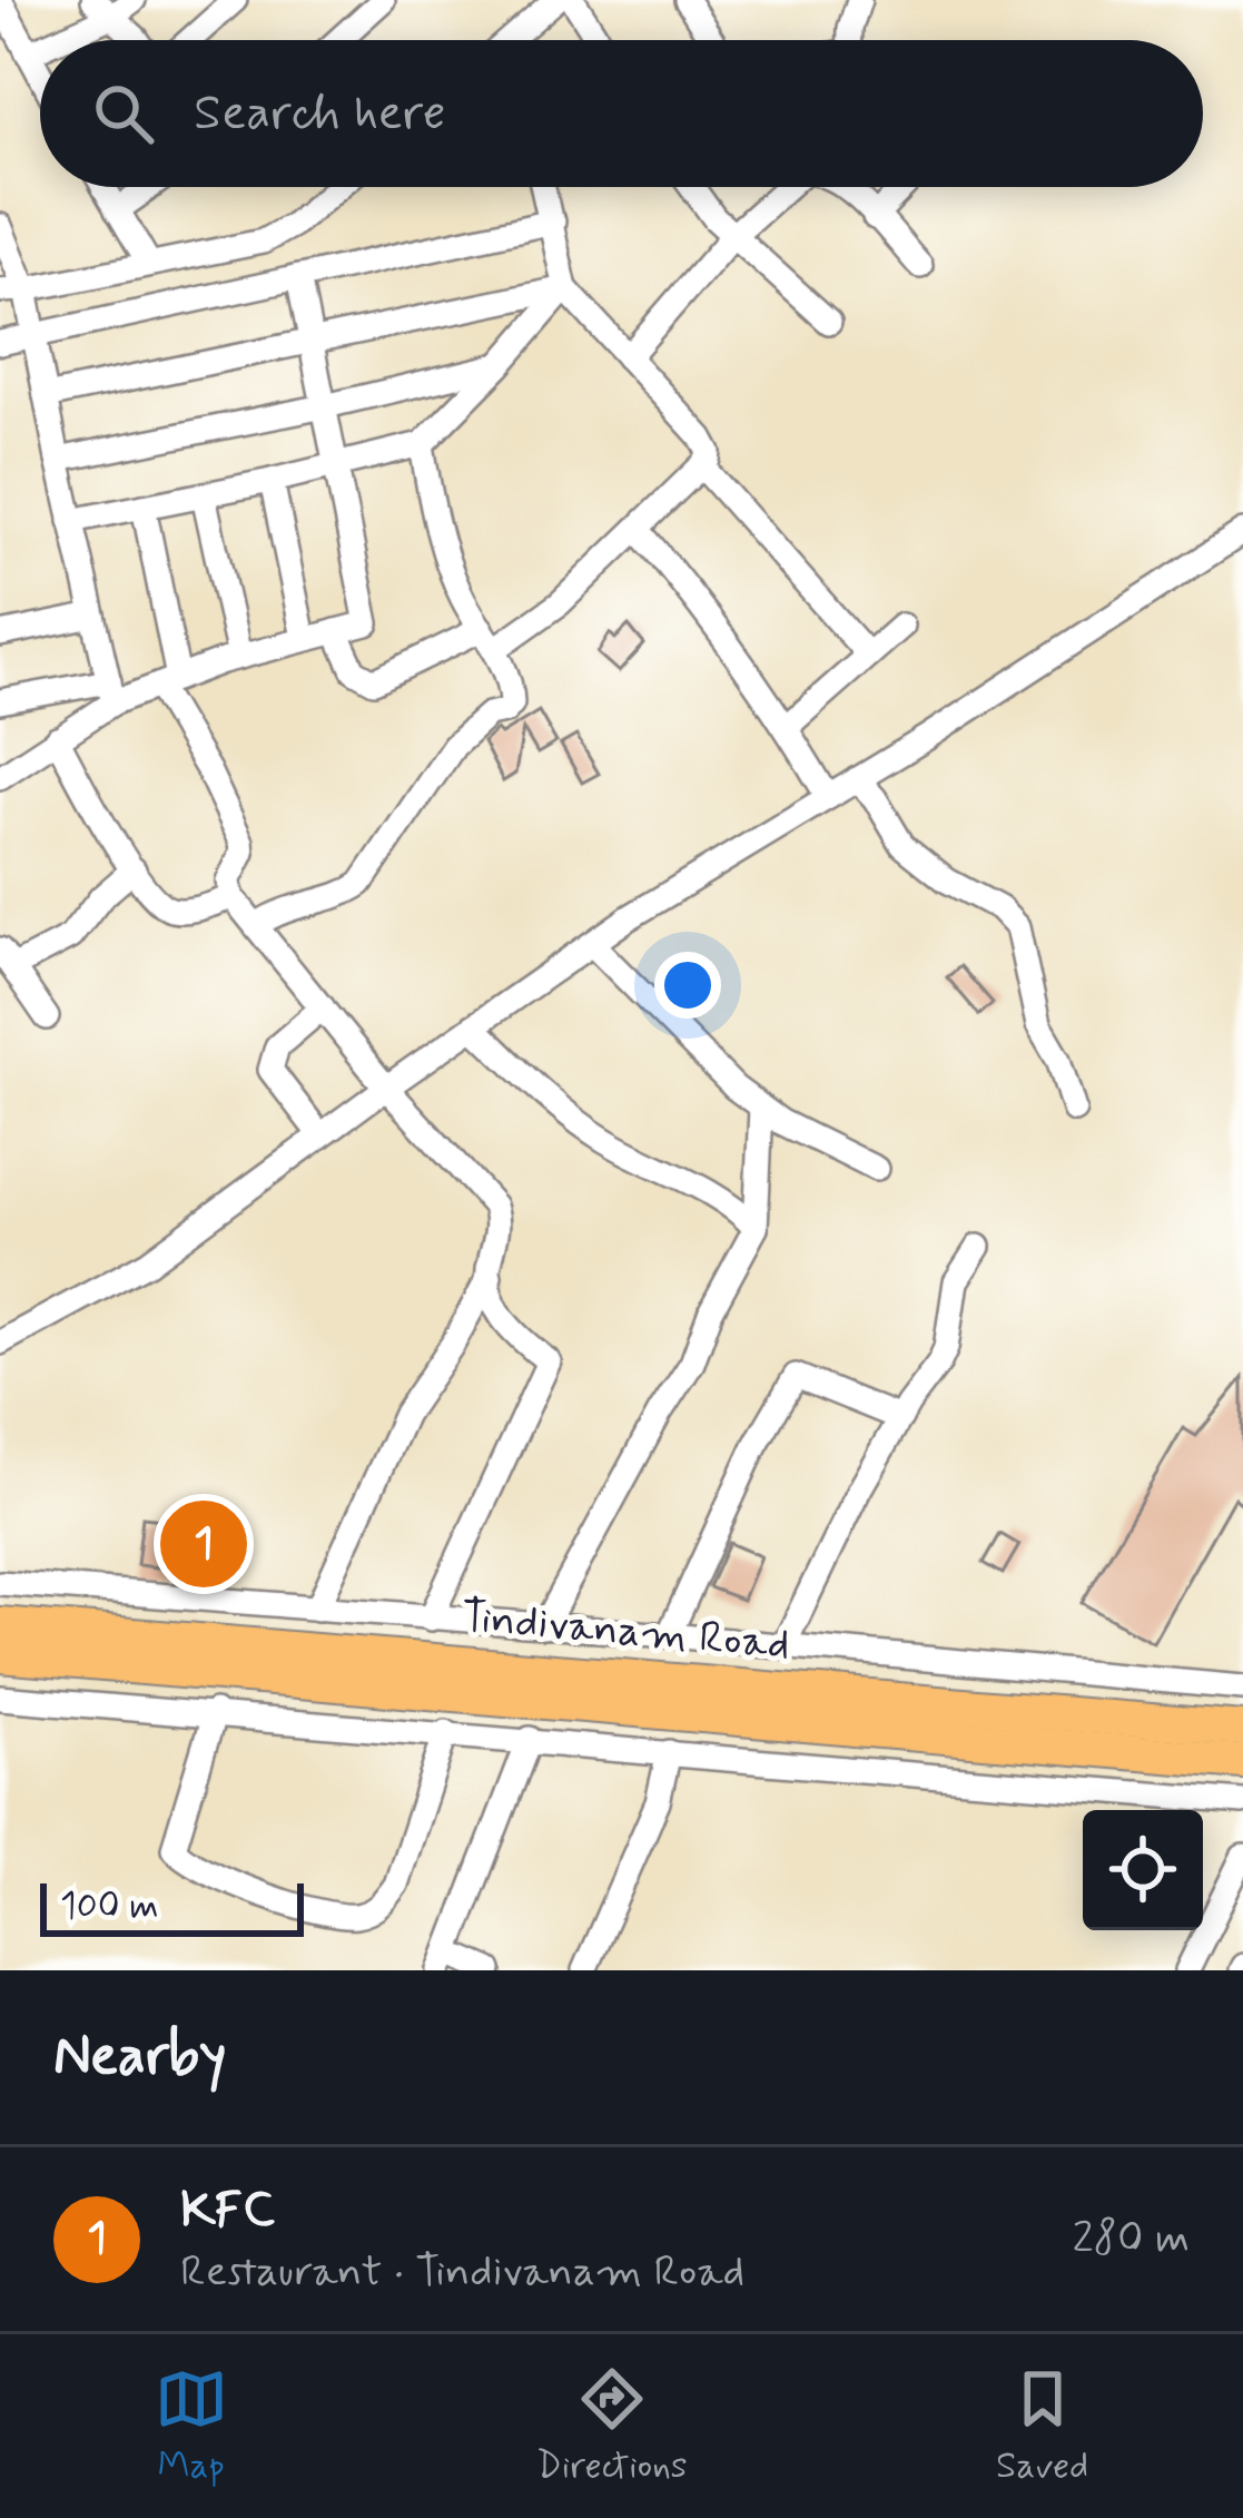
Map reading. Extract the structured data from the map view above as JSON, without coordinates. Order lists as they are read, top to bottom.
{
  "streets": {
    "highway": ["Tindivanam Road"]
  },
  "scale_bar": "100 m",
  "page": {
    "search": "Search here",
    "pins": "1",
    "scale": "100 m",
    "heading": "Nearby",
    "list": [
      {
        "mark": "1",
        "name": "KFC",
        "note": "Restaurant · Tindivanam Road",
        "value": "280 m"
      }
    ],
    "nav": ["Map", "Directions", "Saved"]
  }
}
